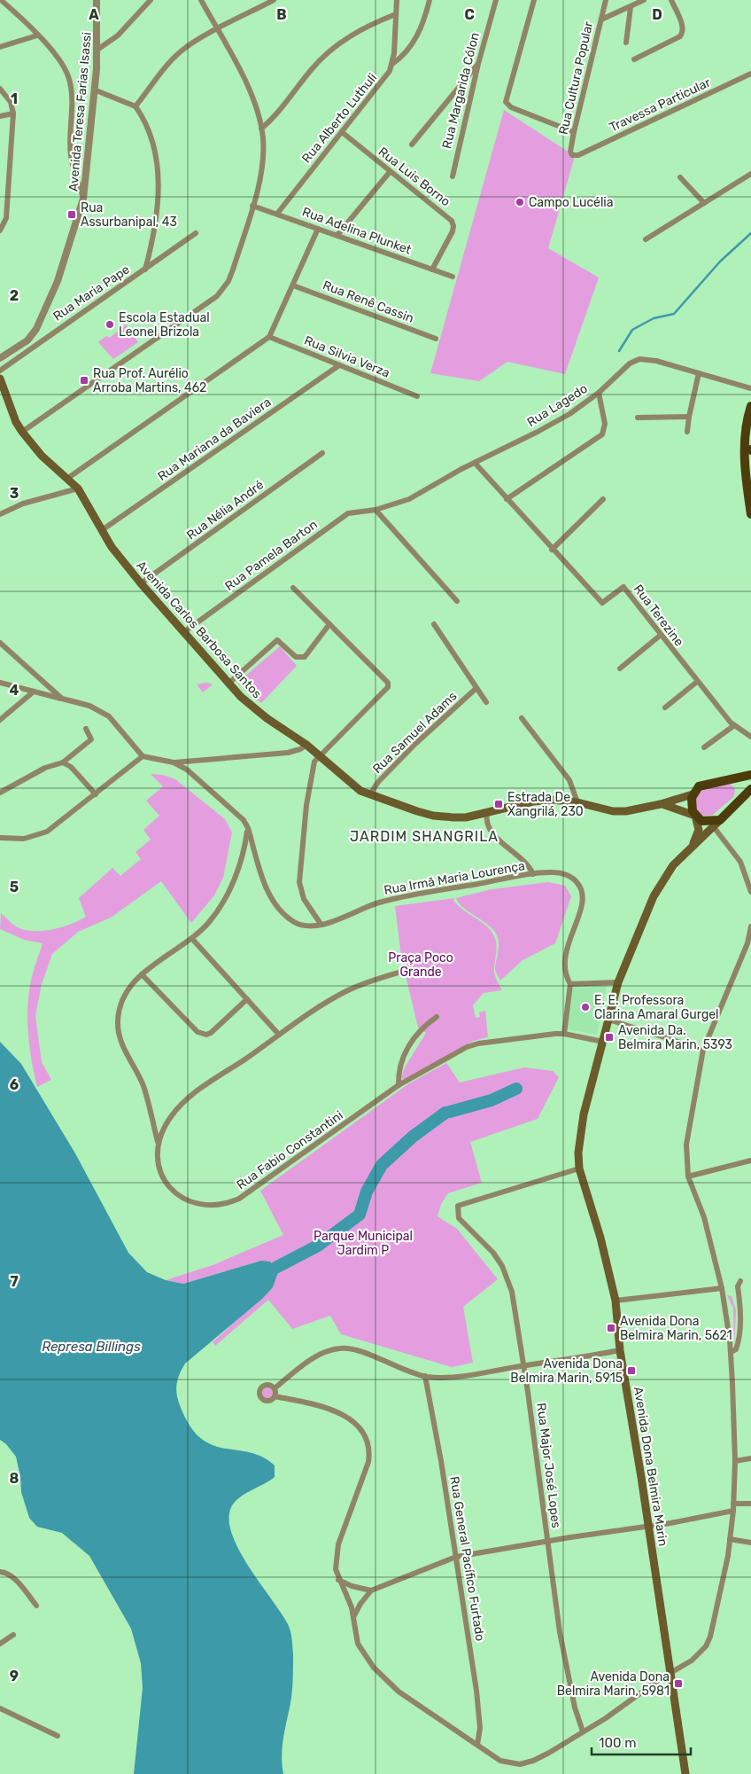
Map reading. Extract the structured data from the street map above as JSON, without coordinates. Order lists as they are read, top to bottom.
{
  "streets": {
    "main road": ["Avenida Carlos Barbosa Santos", "Avenida Dona Belmira Marin"],
    "street": [
      "Rua Cultura Popular",
      "Rua Margarida Cólon",
      "Travessa Particular",
      "Avenida Teresa Farias Isassi",
      "Rua Alberto Luthuli",
      "Rua Luis Borno",
      "Rua Adelina Plunket",
      "Rua Maria Pape",
      "Rua Renê Cassin",
      "Rua Silvia Verza",
      "Rua Lagedo",
      "Rua Mariana da Baviera",
      "Rua Nélia André",
      "Rua Pamela Barton",
      "Rua Terezine",
      "Rua Samuel Adams",
      "Rua Irmã Maria Lourença",
      "Rua Fabio Constantini",
      "Rua Major José Lopes",
      "Rua General Pacífico Furtado"
    ]
  },
  "crossings": [
    ["Rua Cultura Popular", "Travessa Particular"],
    ["Rua Alberto Luthuli", "Rua Luis Borno"],
    ["Rua Alberto Luthuli", "Rua Adelina Plunket"],
    ["Rua Luis Borno", "Rua Adelina Plunket"],
    ["Rua Silvia Verza", "Rua Mariana da Baviera"],
    ["Rua Lagedo", "Rua Pamela Barton"],
    ["Rua Lagedo", "Rua Terezine"],
    ["Rua Mariana da Baviera", "Avenida Carlos Barbosa Santos"],
    ["Rua Nélia André", "Avenida Carlos Barbosa Santos"],
    ["Rua Pamela Barton", "Avenida Carlos Barbosa Santos"],
    ["Avenida Carlos Barbosa Santos", "Rua Samuel Adams"],
    ["Avenida Carlos Barbosa Santos", "Avenida Dona Belmira Marin"],
    ["Rua Irmã Maria Lourença", "Rua Fabio Constantini"],
    ["Rua Fabio Constantini", "Avenida Dona Belmira Marin"],
    ["Rua Major José Lopes", "Avenida Dona Belmira Marin"]
  ],
  "districts": ["JARDIM SHANGRILA"],
  "water": ["Represa Billings"],
  "parks": ["Praça Poco Grande", "Parque Municipal Jardim P"],
  "places": {
    "other": ["Campo Lucélia", "Escola Estadual Leonel Brizola", "E. E. Professora Clarina Amaral Gurgel"],
    "transit": [
      "Rua Assurbanipal, 43",
      "Rua Prof. Aurélio Arroba Martins, 462",
      "Estrada De Xangrilá, 230",
      "Avenida Da. Belmira Marin, 5393",
      "Avenida Dona Belmira Marin, 5621",
      "Avenida Dona Belmira Marin, 5915",
      "Avenida Dona Belmira Marin, 5981"
    ]
  },
  "scale_bar": "100 m",
  "grid": {
    "columns": [
      "A",
      "B",
      "C",
      "D"
    ],
    "rows": [
      "1",
      "2",
      "3",
      "4",
      "5",
      "6",
      "7",
      "8",
      "9"
    ]
  }
}
